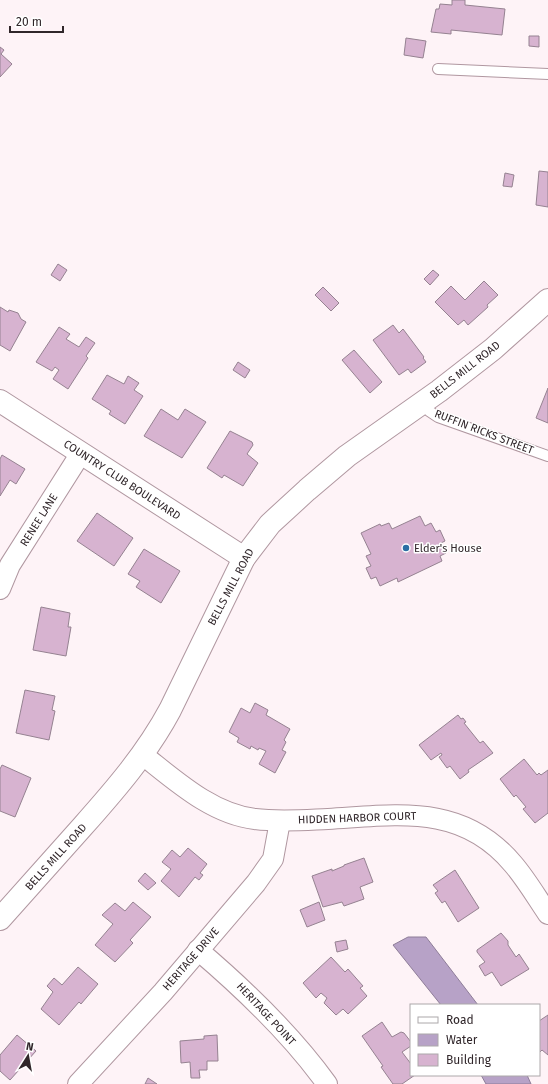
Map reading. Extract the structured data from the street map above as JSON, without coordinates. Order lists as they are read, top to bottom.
{
  "streets": {
    "street": [
      "BELLS MILL ROAD",
      "COUNTRY CLUB BOULEVARD",
      "RENEE LANE",
      "HIDDEN HARBOR COURT",
      "HERITAGE DRIVE",
      "HERITAGE POINT"
    ],
    "lane": ["RUFFIN RICKS STREET"]
  },
  "crossings": [
    ["BELLS MILL ROAD", "RUFFIN RICKS STREET"],
    ["BELLS MILL ROAD", "COUNTRY CLUB BOULEVARD"],
    ["BELLS MILL ROAD", "HIDDEN HARBOR COURT"],
    ["COUNTRY CLUB BOULEVARD", "RENEE LANE"],
    ["HIDDEN HARBOR COURT", "HERITAGE DRIVE"],
    ["HERITAGE DRIVE", "HERITAGE POINT"]
  ],
  "places": ["Elder's House"],
  "legend": ["Road", "Water", "Building"],
  "scale_bar": "20 m",
  "north": "top"
}
